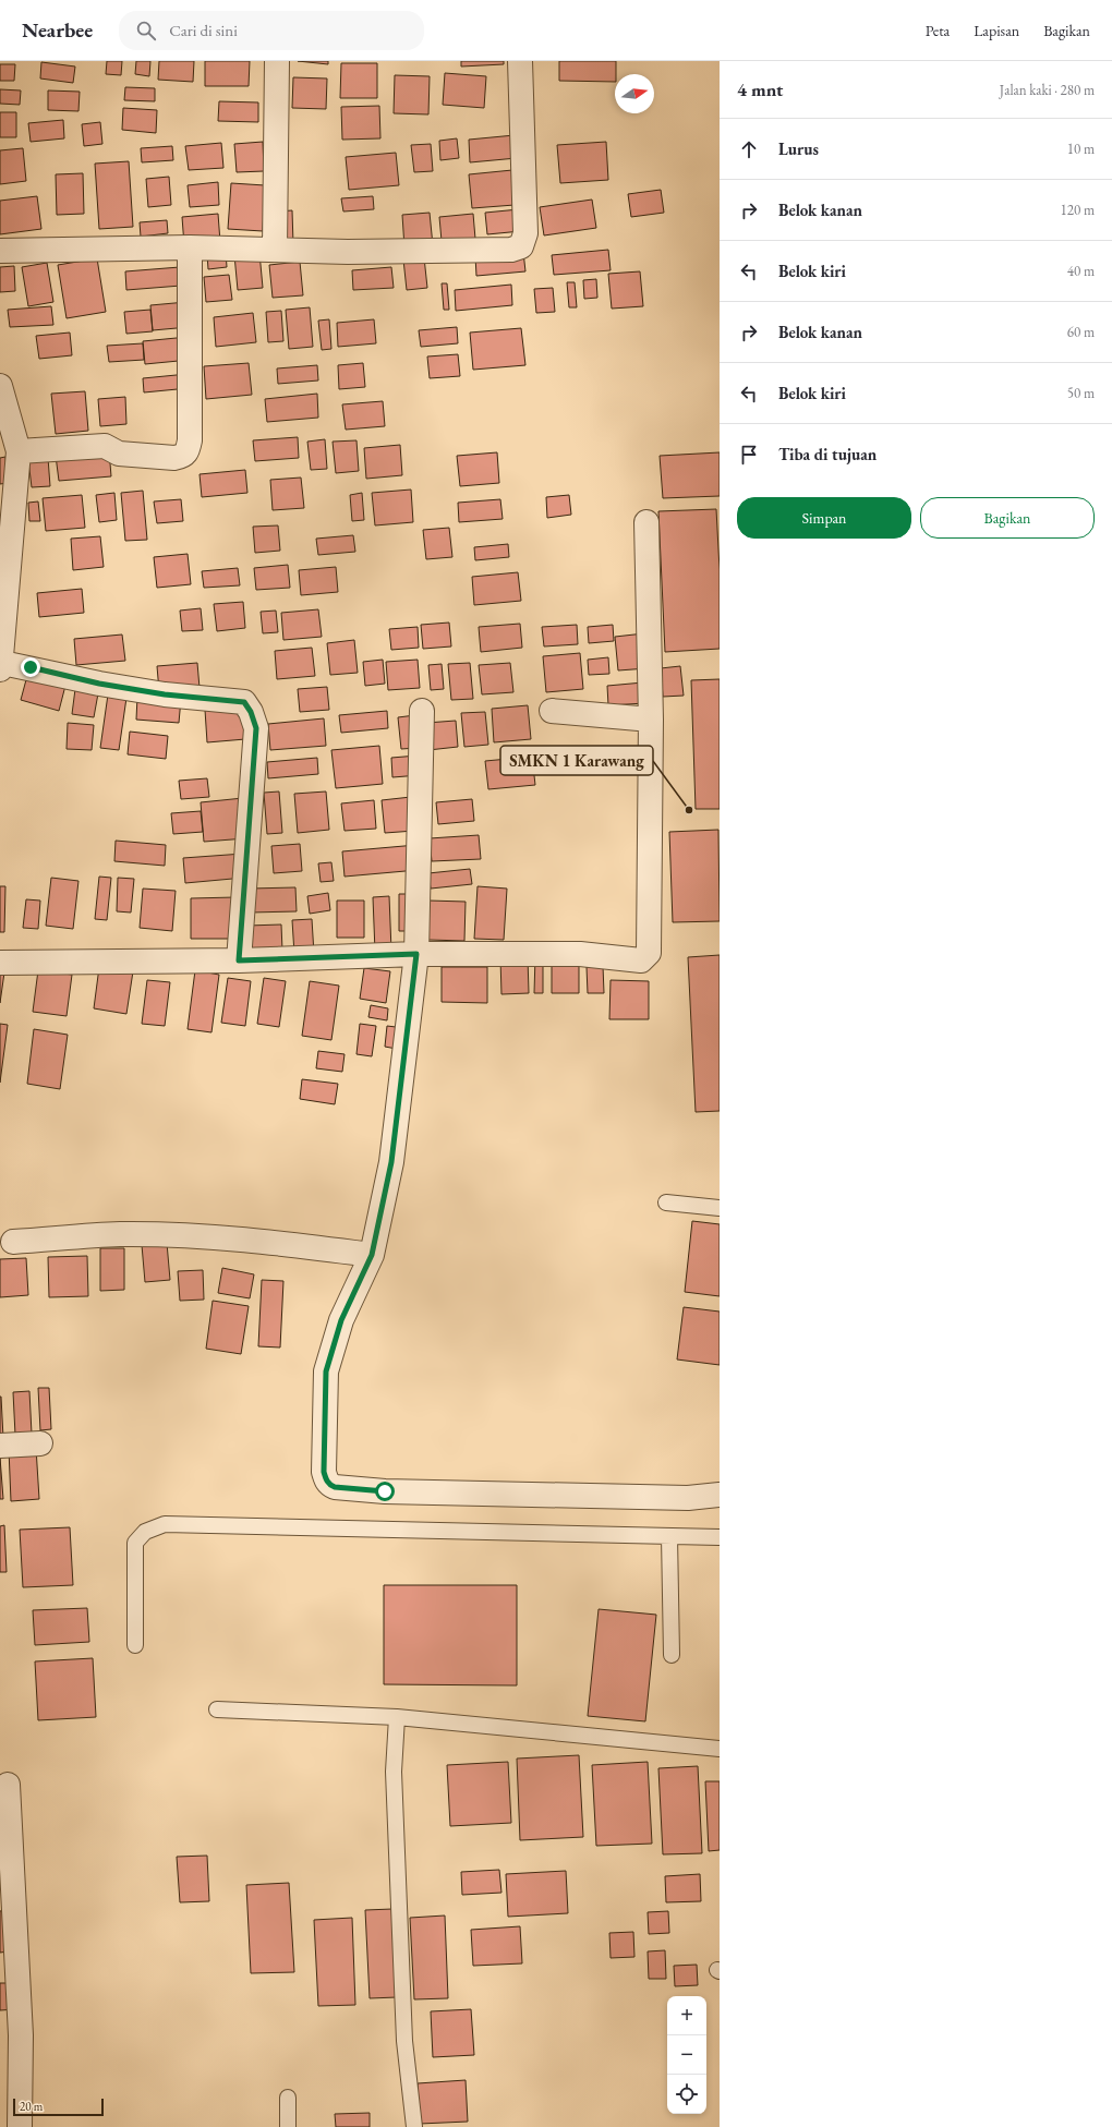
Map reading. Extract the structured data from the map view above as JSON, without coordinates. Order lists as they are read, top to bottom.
{
  "places": ["SMKN 1 Karawang"],
  "scale_bar": "20 m",
  "north": "right",
  "page": {
    "header": "Nearbee",
    "search": "Cari di sini",
    "nav": ["Peta", "Lapisan", "Bagikan"],
    "heading": ["4 mnt", "Jalan kaki · 280 m"],
    "list": [
      ["Lurus", "10 m"],
      ["Belok kanan", "120 m"],
      ["Belok kiri", "40 m"],
      ["Belok kanan", "60 m"],
      ["Belok kiri", "50 m"],
      "Tiba di tujuan"
    ],
    "buttons": ["Simpan", "Bagikan"],
    "map_buttons": ["+", "−"],
    "scale": "20 m"
  }
}
